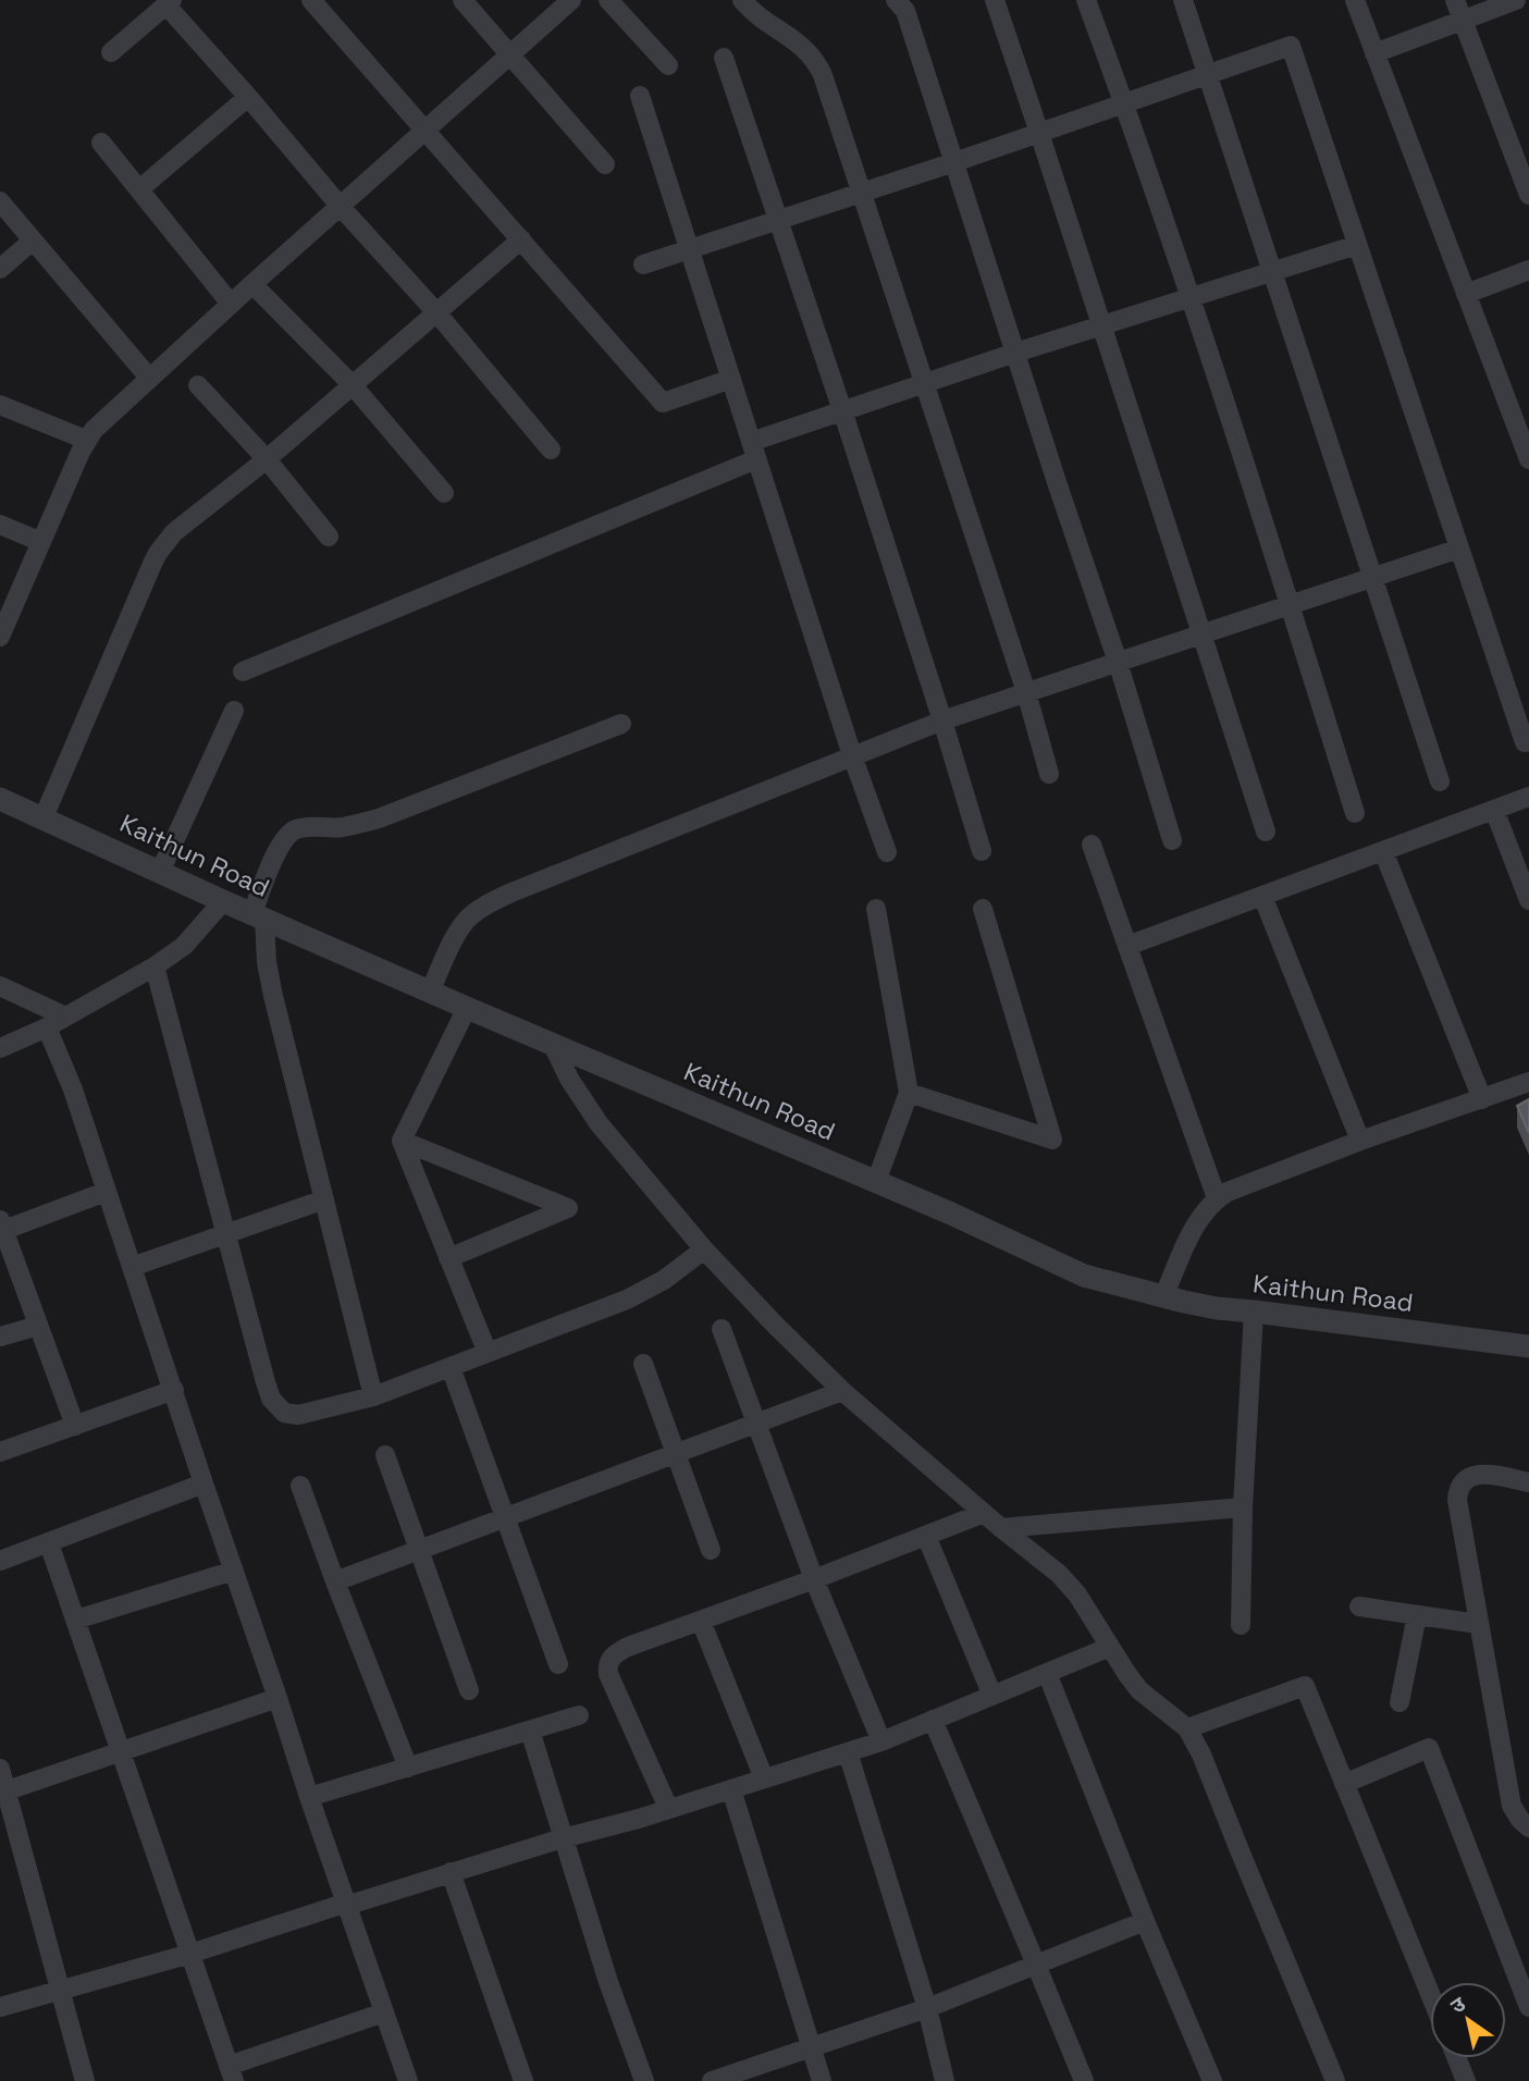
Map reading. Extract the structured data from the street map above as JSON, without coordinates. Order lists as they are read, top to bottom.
{
  "streets": {
    "street": ["Kaithun Road"]
  },
  "north": "top left"
}
